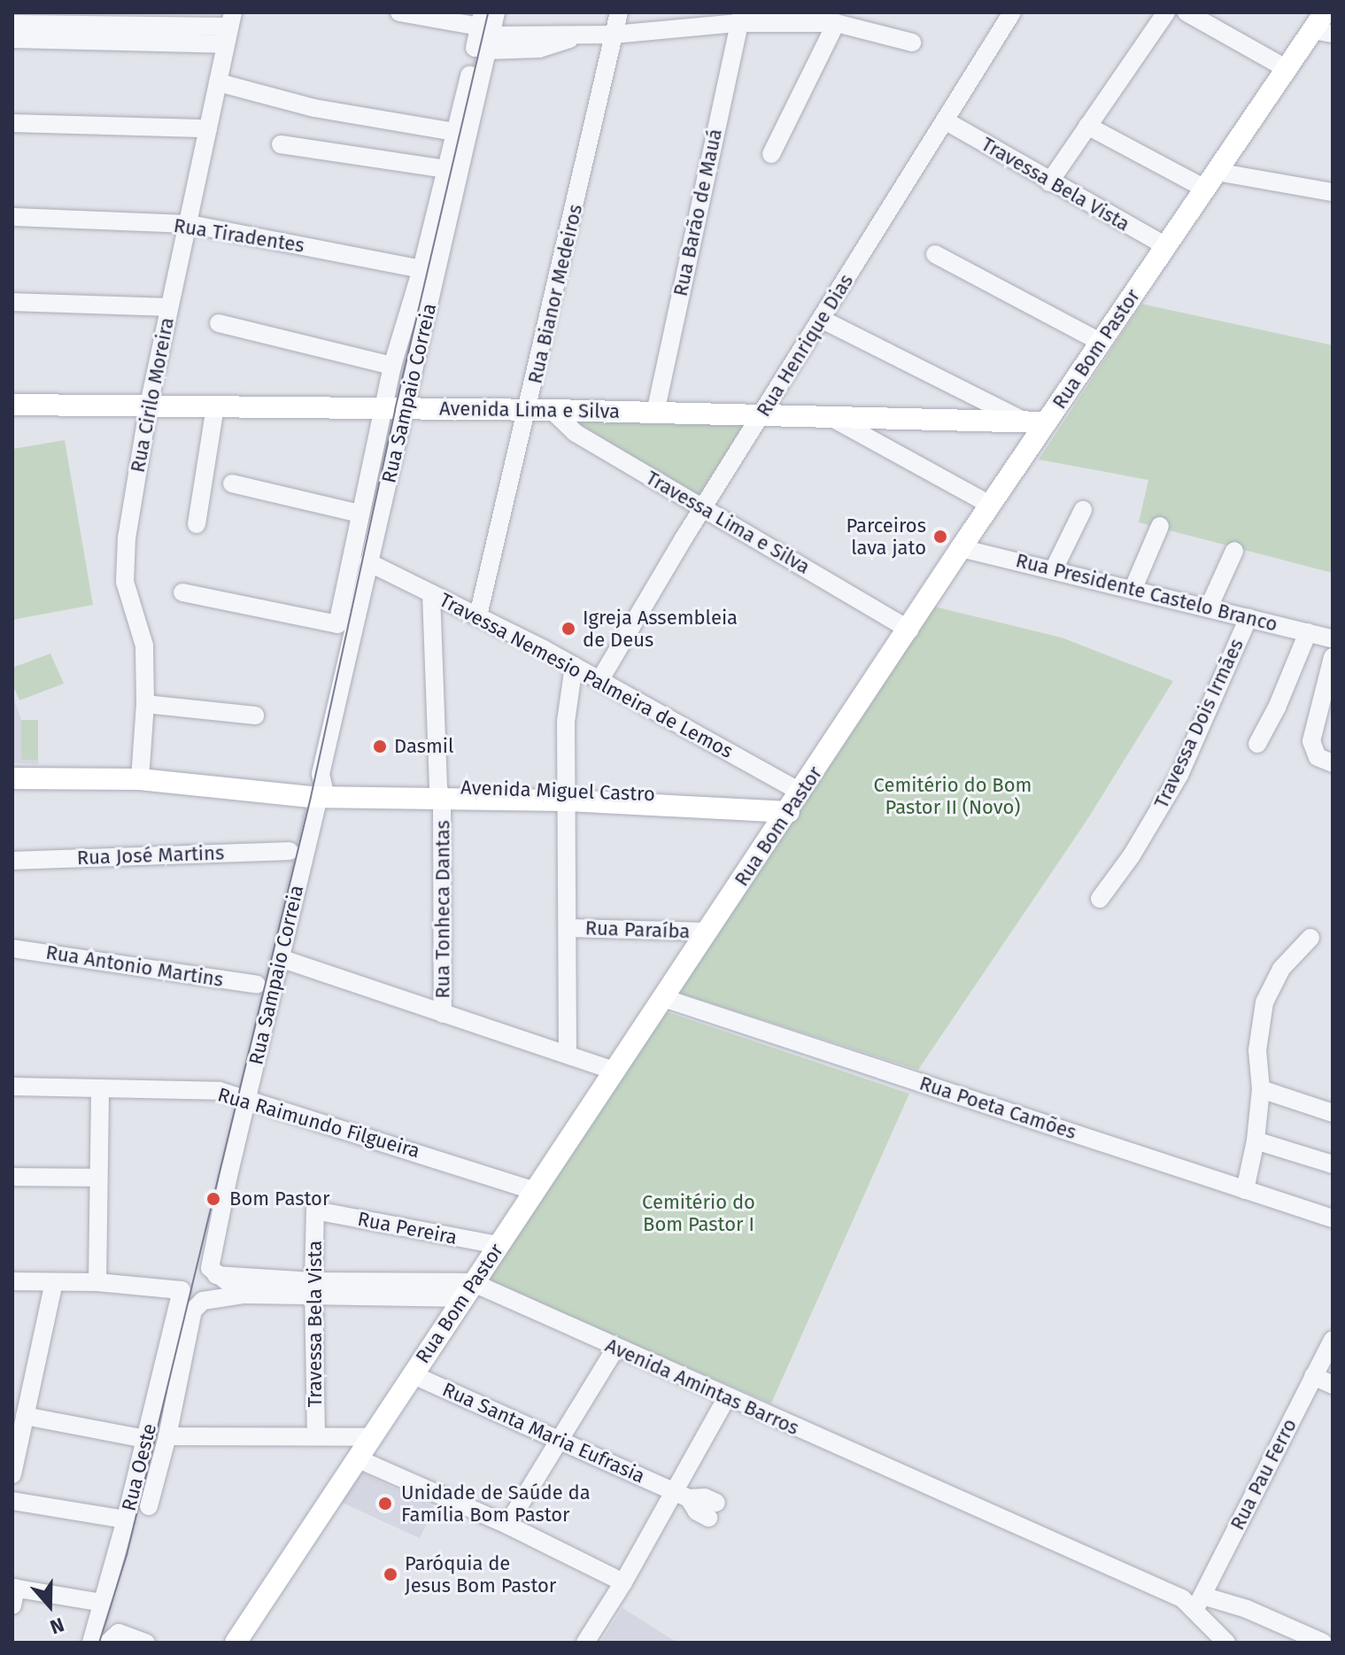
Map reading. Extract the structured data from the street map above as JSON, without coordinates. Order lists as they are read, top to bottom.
{
  "streets": {
    "main road": ["Rua Bom Pastor", "Avenida Lima e Silva", "Avenida Miguel Castro"],
    "street": [
      "Travessa Bela Vista",
      "Rua Barão de Mauá",
      "Rua Tiradentes",
      "Rua Bianor Medeiros",
      "Rua Henrique Dias",
      "Rua Sampaio Correia",
      "Rua Cirilo Moreira",
      "Travessa Lima e Silva",
      "Rua Presidente Castelo Branco",
      "Travessa Nemesio Palmeira de Lemos",
      "Travessa Dois Irmães",
      "Rua José Martins",
      "Rua Tonheca Dantas",
      "Rua Paraíba",
      "Rua Antonio Martins",
      "Rua Poeta Camões",
      "Rua Raimundo Filgueira",
      "Rua Pereira",
      "Avenida Amintas Barros",
      "Rua Santa Maria Eufrasia",
      "Rua Oeste",
      "Rua Pau Ferro"
    ]
  },
  "crossings": [
    ["Travessa Bela Vista", "Rua Henrique Dias"],
    ["Travessa Bela Vista", "Rua Bom Pastor"],
    ["Travessa Bela Vista", "Rua Pereira"],
    ["Travessa Bela Vista", "Avenida Amintas Barros"],
    ["Rua Barão de Mauá", "Avenida Lima e Silva"],
    ["Rua Tiradentes", "Rua Sampaio Correia"],
    ["Rua Tiradentes", "Rua Cirilo Moreira"],
    ["Rua Bianor Medeiros", "Avenida Lima e Silva"],
    ["Rua Bianor Medeiros", "Travessa Nemesio Palmeira de Lemos"],
    ["Rua Henrique Dias", "Avenida Lima e Silva"],
    ["Rua Henrique Dias", "Travessa Lima e Silva"],
    ["Rua Henrique Dias", "Travessa Nemesio Palmeira de Lemos"],
    ["Rua Bom Pastor", "Avenida Lima e Silva"],
    ["Rua Bom Pastor", "Travessa Lima e Silva"],
    ["Rua Bom Pastor", "Rua Presidente Castelo Branco"],
    ["Rua Bom Pastor", "Travessa Nemesio Palmeira de Lemos"],
    ["Rua Bom Pastor", "Avenida Miguel Castro"],
    ["Rua Bom Pastor", "Rua Paraíba"],
    ["Rua Bom Pastor", "Rua Poeta Camões"],
    ["Rua Bom Pastor", "Rua Raimundo Filgueira"],
    ["Rua Bom Pastor", "Rua Pereira"],
    ["Rua Bom Pastor", "Avenida Amintas Barros"],
    ["Rua Bom Pastor", "Rua Santa Maria Eufrasia"],
    ["Rua Sampaio Correia", "Avenida Lima e Silva"],
    ["Rua Sampaio Correia", "Travessa Nemesio Palmeira de Lemos"],
    ["Rua Sampaio Correia", "Avenida Miguel Castro"],
    ["Rua Sampaio Correia", "Rua Raimundo Filgueira"],
    ["Rua Sampaio Correia", "Avenida Amintas Barros"],
    ["Rua Cirilo Moreira", "Avenida Lima e Silva"],
    ["Rua Cirilo Moreira", "Avenida Miguel Castro"],
    ["Avenida Lima e Silva", "Travessa Lima e Silva"],
    ["Rua Presidente Castelo Branco", "Travessa Dois Irmães"],
    ["Travessa Nemesio Palmeira de Lemos", "Avenida Miguel Castro"],
    ["Travessa Nemesio Palmeira de Lemos", "Rua Tonheca Dantas"],
    ["Avenida Miguel Castro", "Rua Tonheca Dantas"],
    ["Avenida Amintas Barros", "Rua Pau Ferro"]
  ],
  "parks": ["Cemitério do Bom Pastor II (Novo)", "Cemitério do Bom Pastor I"],
  "places": [
    "Parceiros lava jato",
    "Igreja Assembleia de Deus",
    "Dasmil",
    "Bom Pastor",
    "Unidade de Saúde da Família Bom Pastor",
    "Paróquia de Jesus Bom Pastor"
  ],
  "north": "bottom"
}
